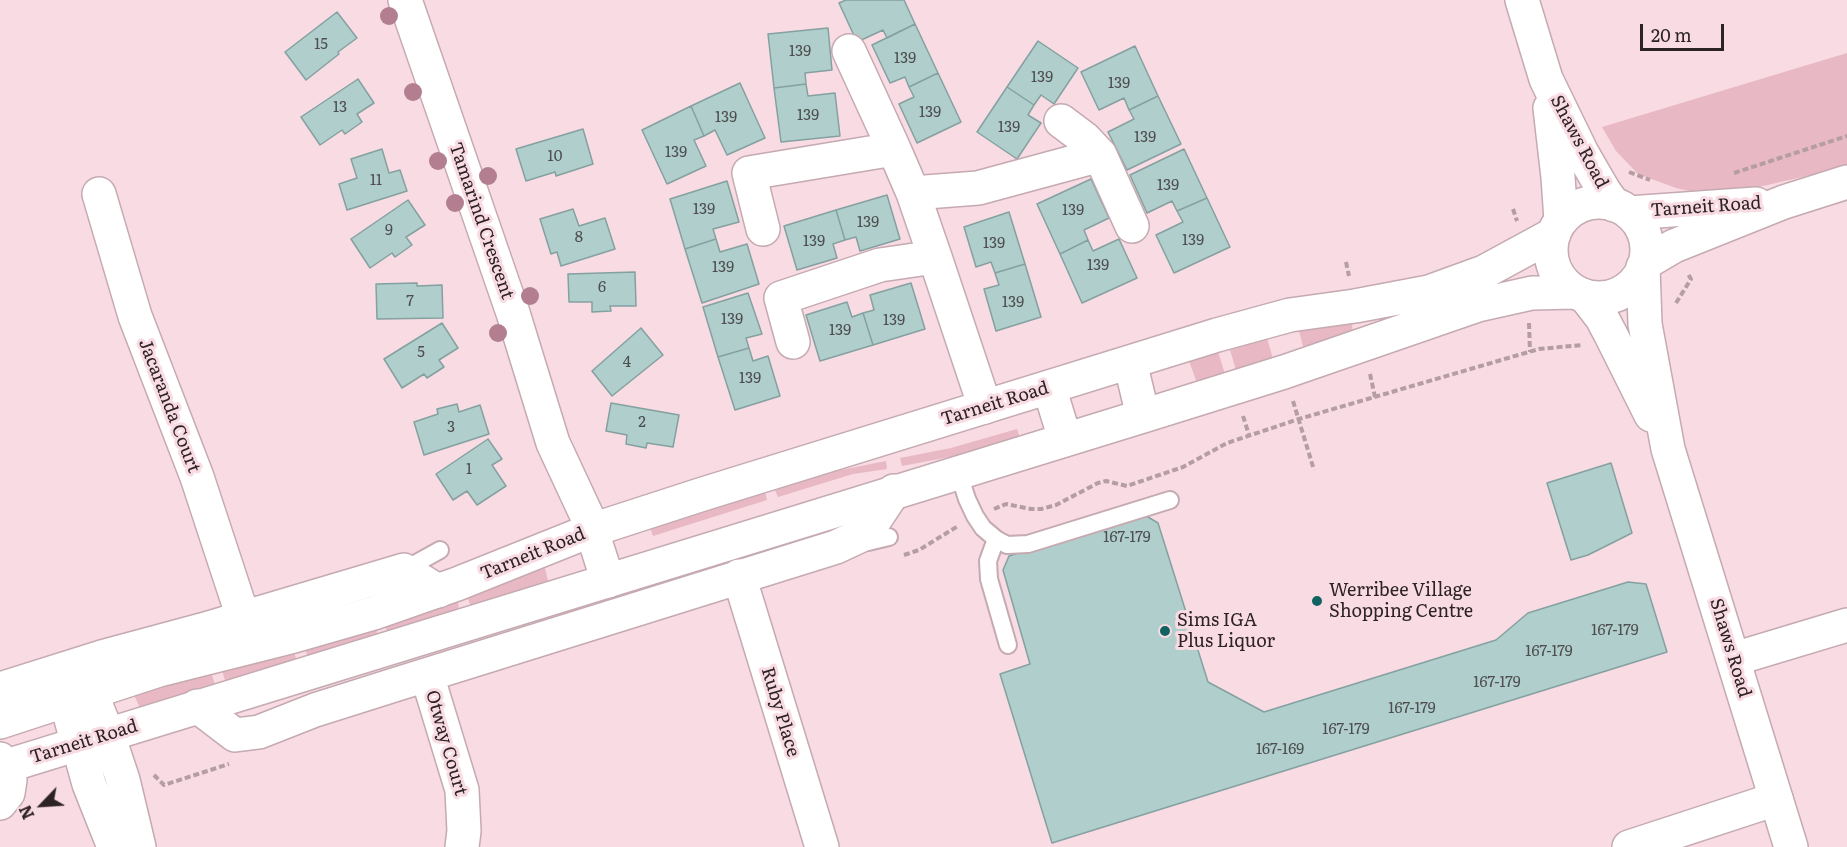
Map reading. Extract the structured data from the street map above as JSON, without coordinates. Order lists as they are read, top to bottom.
{
  "streets": {
    "street": [
      "Shaws Road",
      "Tarneit Road",
      "Tamarind Crescent",
      "Jacaranda Court",
      "Ruby Place",
      "Otway Court"
    ]
  },
  "crossings": [
    ["Shaws Road", "Tarneit Road"],
    ["Tarneit Road", "Tamarind Crescent"]
  ],
  "places": ["Werribee Village Shopping Centre", "Sims IGA Plus Liquor"],
  "house_numbers": [
    "15",
    "139",
    "139",
    "139",
    "139",
    "13",
    "139",
    "139",
    "139",
    "139",
    "139",
    "139",
    "10",
    "11",
    "139",
    "139",
    "139",
    "139",
    "9",
    "8",
    "139",
    "139",
    "139",
    "139",
    "139",
    "6",
    "7",
    "139",
    "139",
    "139",
    "139",
    "5",
    "4",
    "139",
    "2",
    "3",
    "1",
    "167-179",
    "167-179",
    "167-179",
    "167-179",
    "167-179",
    "167-179",
    "167-169"
  ],
  "scale_bar": "20 m",
  "north": "bottom left"
}
